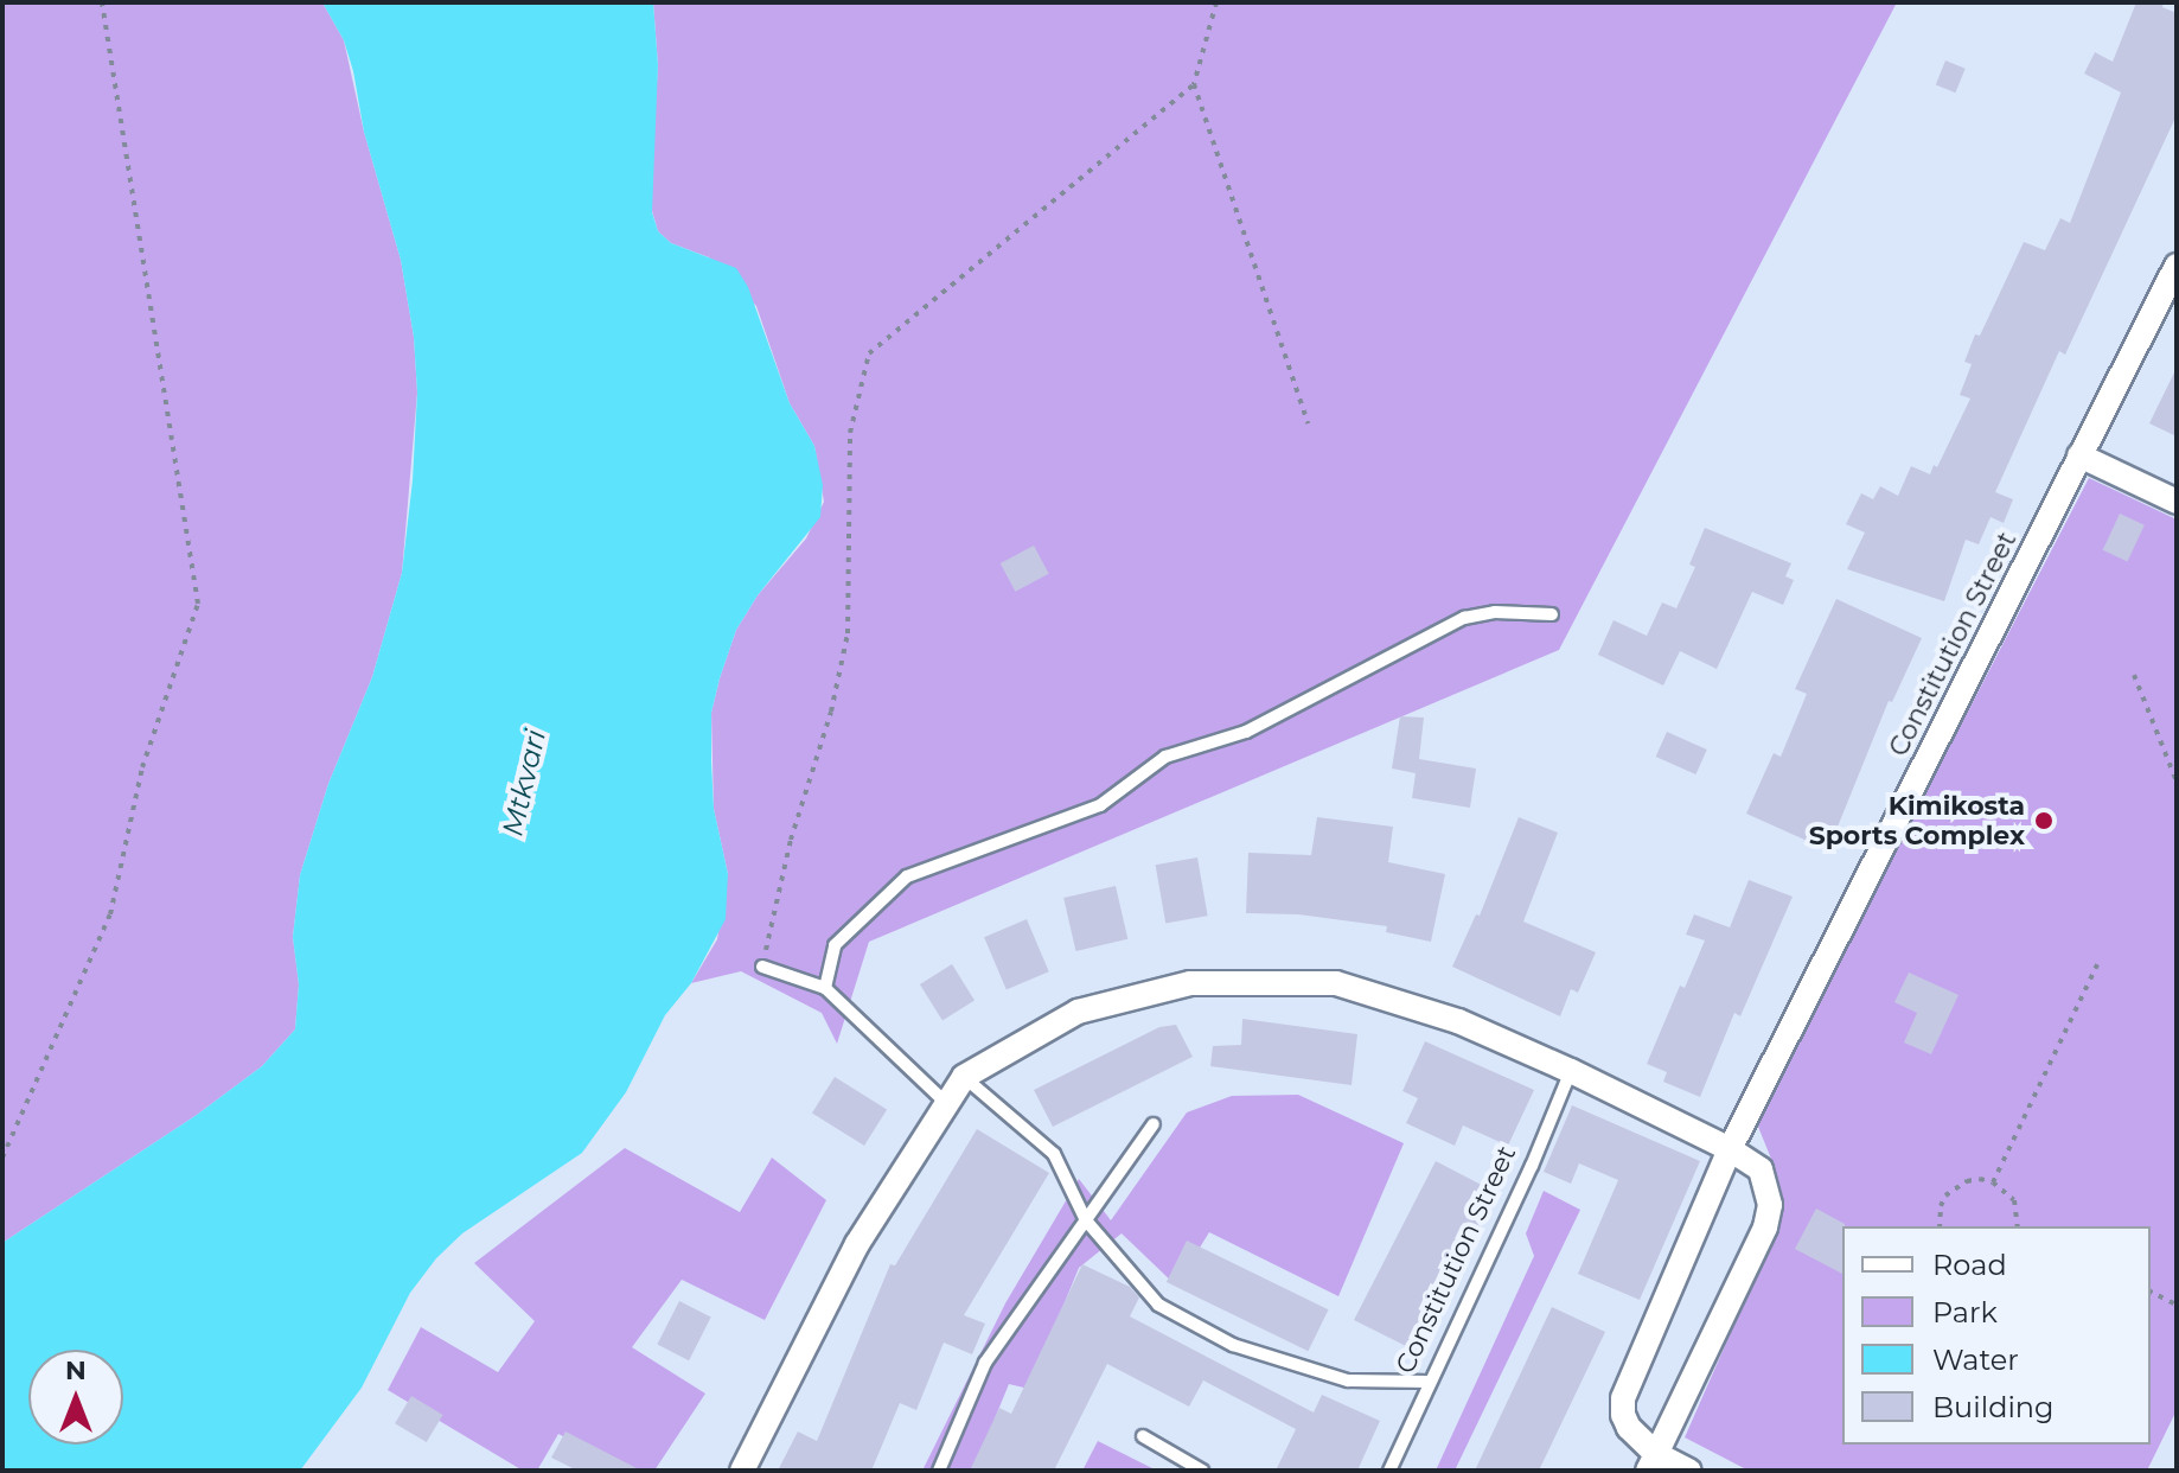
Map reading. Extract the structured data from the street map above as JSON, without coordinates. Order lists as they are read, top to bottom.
{
  "streets": {
    "street": ["Constitution Street"]
  },
  "water": ["Mtkvari"],
  "places": ["Kimikosta Sports Complex"],
  "legend": [
    "Road",
    "Park",
    "Water",
    "Building"
  ],
  "north": "top"
}
